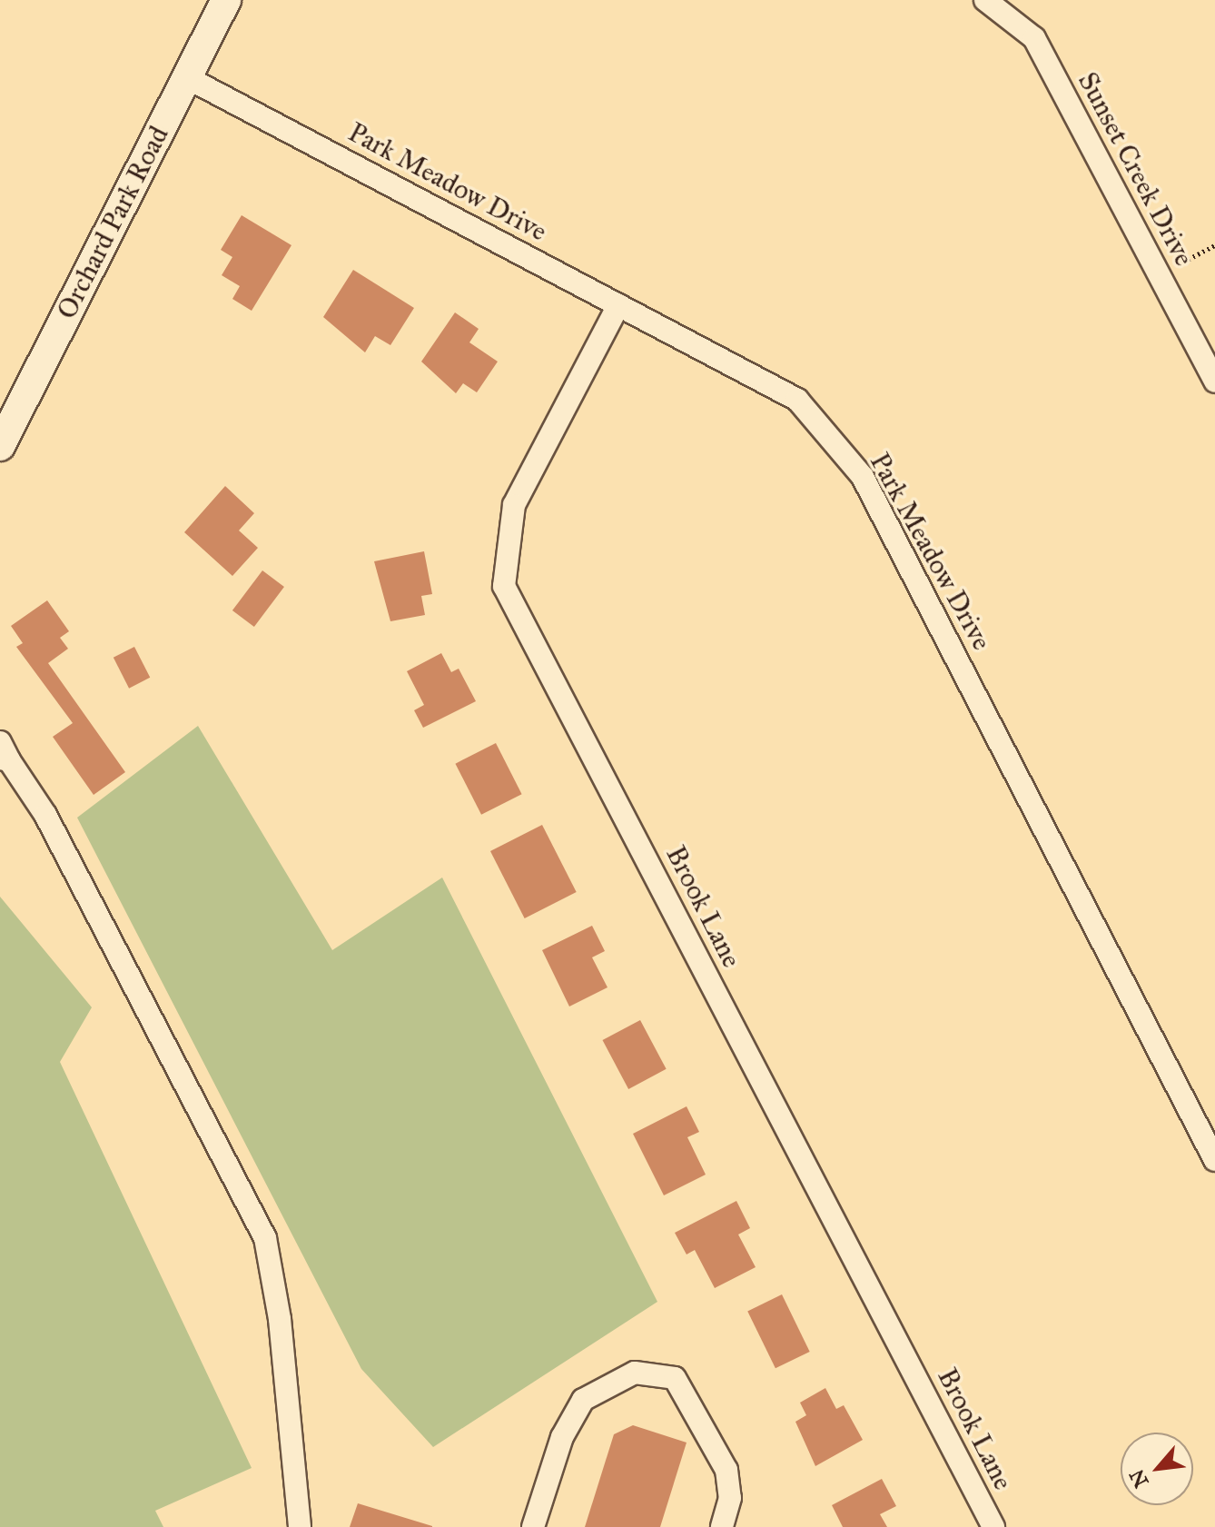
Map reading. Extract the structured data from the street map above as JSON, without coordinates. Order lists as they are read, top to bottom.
{
  "streets": {
    "main road": ["Orchard Park Road"],
    "street": ["Sunset Creek Drive", "Park Meadow Drive", "Brook Lane"]
  },
  "crossings": [
    ["Park Meadow Drive", "Orchard Park Road"],
    ["Park Meadow Drive", "Brook Lane"]
  ],
  "north": "bottom left"
}
